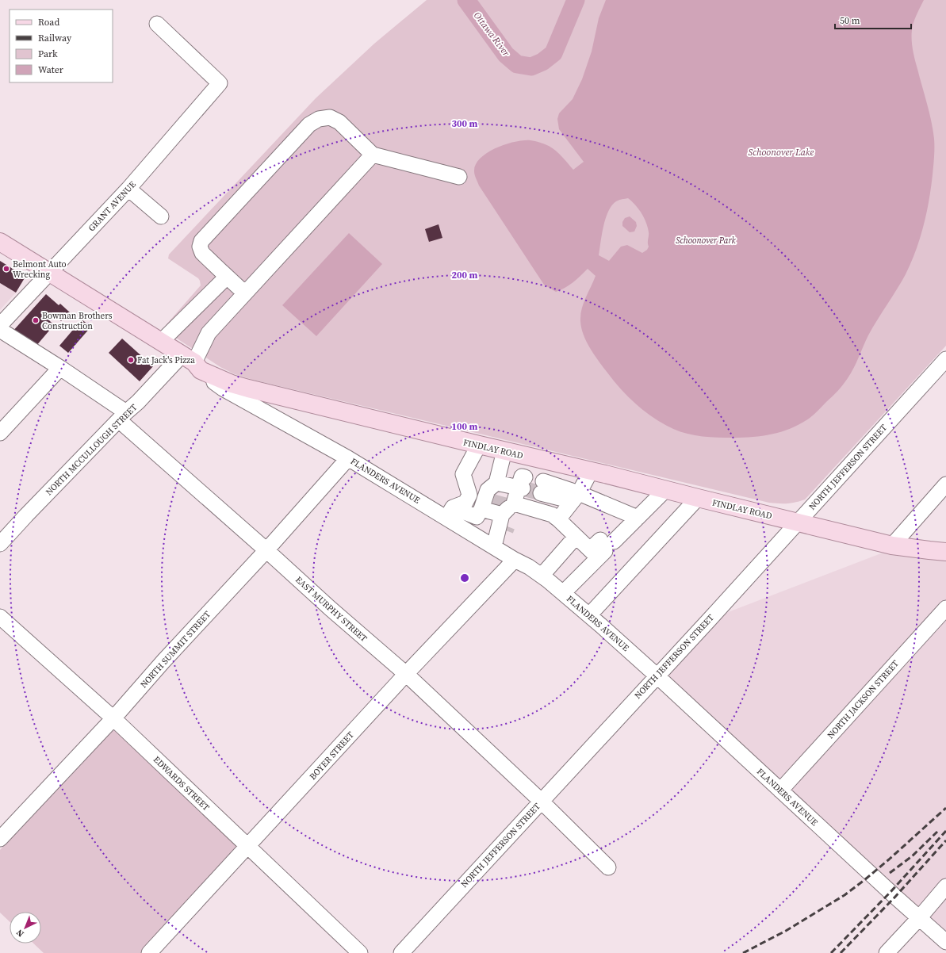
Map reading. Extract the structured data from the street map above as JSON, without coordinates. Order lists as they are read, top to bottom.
{
  "streets": {
    "main road": ["FINDLAY ROAD"],
    "street": [
      "GRANT AVENUE",
      "NORTH MCCULLOUGH STREET",
      "NORTH JEFFERSON STREET",
      "FLANDERS AVENUE",
      "EAST MURPHY STREET",
      "NORTH SUMMIT STREET",
      "NORTH JACKSON STREET",
      "BOYER STREET",
      "EDWARDS STREET"
    ]
  },
  "crossings": [
    ["GRANT AVENUE", "FINDLAY ROAD"],
    ["FINDLAY ROAD", "NORTH MCCULLOUGH STREET"],
    ["FINDLAY ROAD", "NORTH JEFFERSON STREET"],
    ["FINDLAY ROAD", "FLANDERS AVENUE"],
    ["NORTH MCCULLOUGH STREET", "FLANDERS AVENUE"],
    ["NORTH MCCULLOUGH STREET", "EAST MURPHY STREET"],
    ["NORTH JEFFERSON STREET", "FLANDERS AVENUE"],
    ["NORTH JEFFERSON STREET", "EAST MURPHY STREET"],
    ["FLANDERS AVENUE", "NORTH SUMMIT STREET"],
    ["FLANDERS AVENUE", "NORTH JACKSON STREET"],
    ["FLANDERS AVENUE", "BOYER STREET"],
    ["EAST MURPHY STREET", "NORTH SUMMIT STREET"],
    ["EAST MURPHY STREET", "BOYER STREET"],
    ["NORTH SUMMIT STREET", "EDWARDS STREET"],
    ["BOYER STREET", "EDWARDS STREET"]
  ],
  "water": ["Ottawa River", "Schoonover Lake"],
  "parks": ["Schoonover Park"],
  "places": ["Belmont Auto Wrecking", "Bowman Brothers Construction", "Fat Jack's Pizza"],
  "legend": [
    "Road",
    "Railway",
    "Park",
    "Water"
  ],
  "scale_bar": "50 m",
  "north": "bottom left",
  "rings": ["300 m", "200 m", "100 m"]
}
